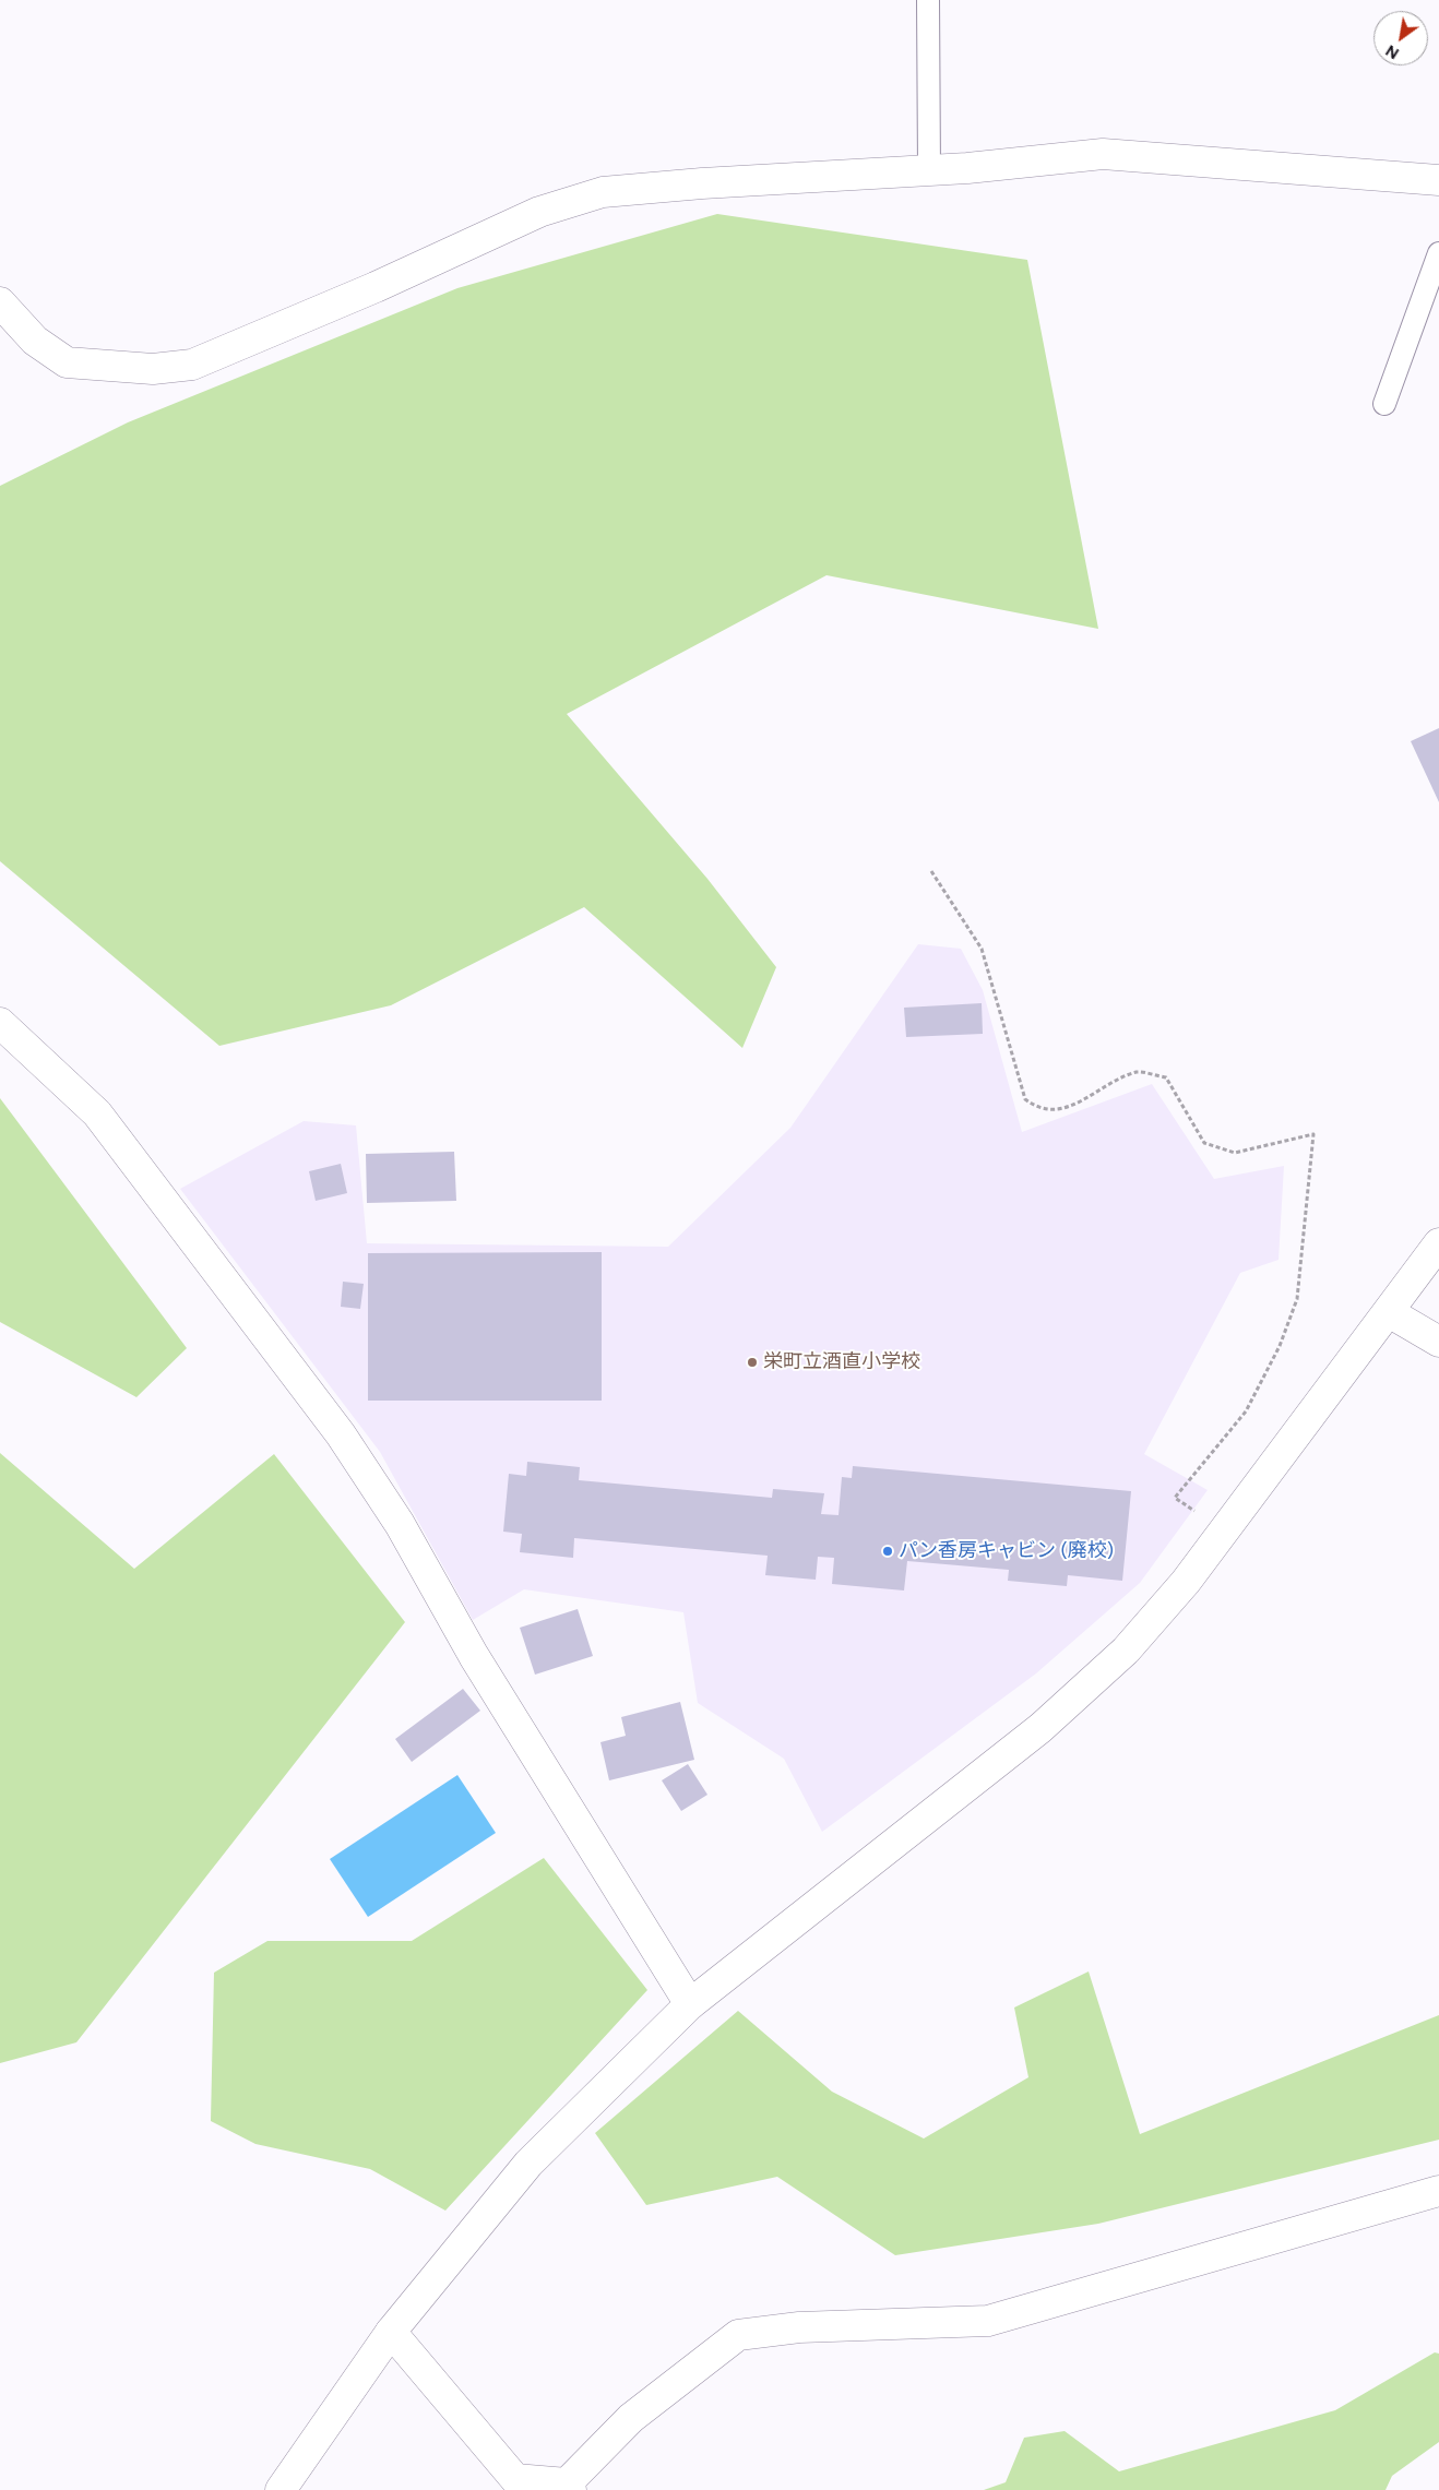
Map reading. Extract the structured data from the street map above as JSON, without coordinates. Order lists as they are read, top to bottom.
{
  "places": ["栄町立酒直小学校", "パン香房キャビン (廃校)"],
  "north": "bottom left"
}
